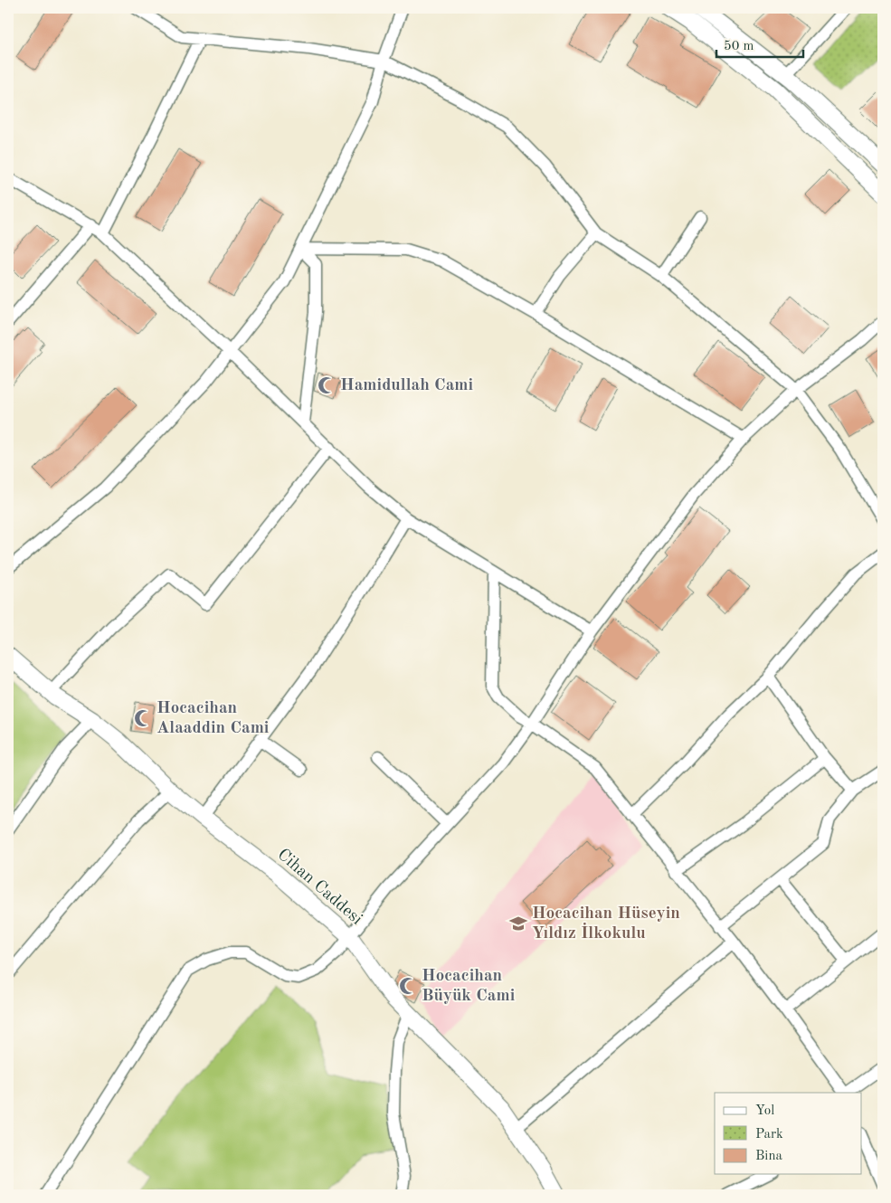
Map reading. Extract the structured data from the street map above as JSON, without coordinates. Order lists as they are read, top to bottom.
{
  "streets": {
    "street": ["Cihan Caddesi"]
  },
  "places": {
    "mosque": ["Hamidullah Cami", "Hocacihan Alaaddin Cami", "Hocacihan Büyük Cami"],
    "school or university": ["Hocacihan Hüseyin Yıldız İlkokulu"]
  },
  "legend": ["Yol", "Park", "Bina"],
  "scale_bar": "50 m"
}
